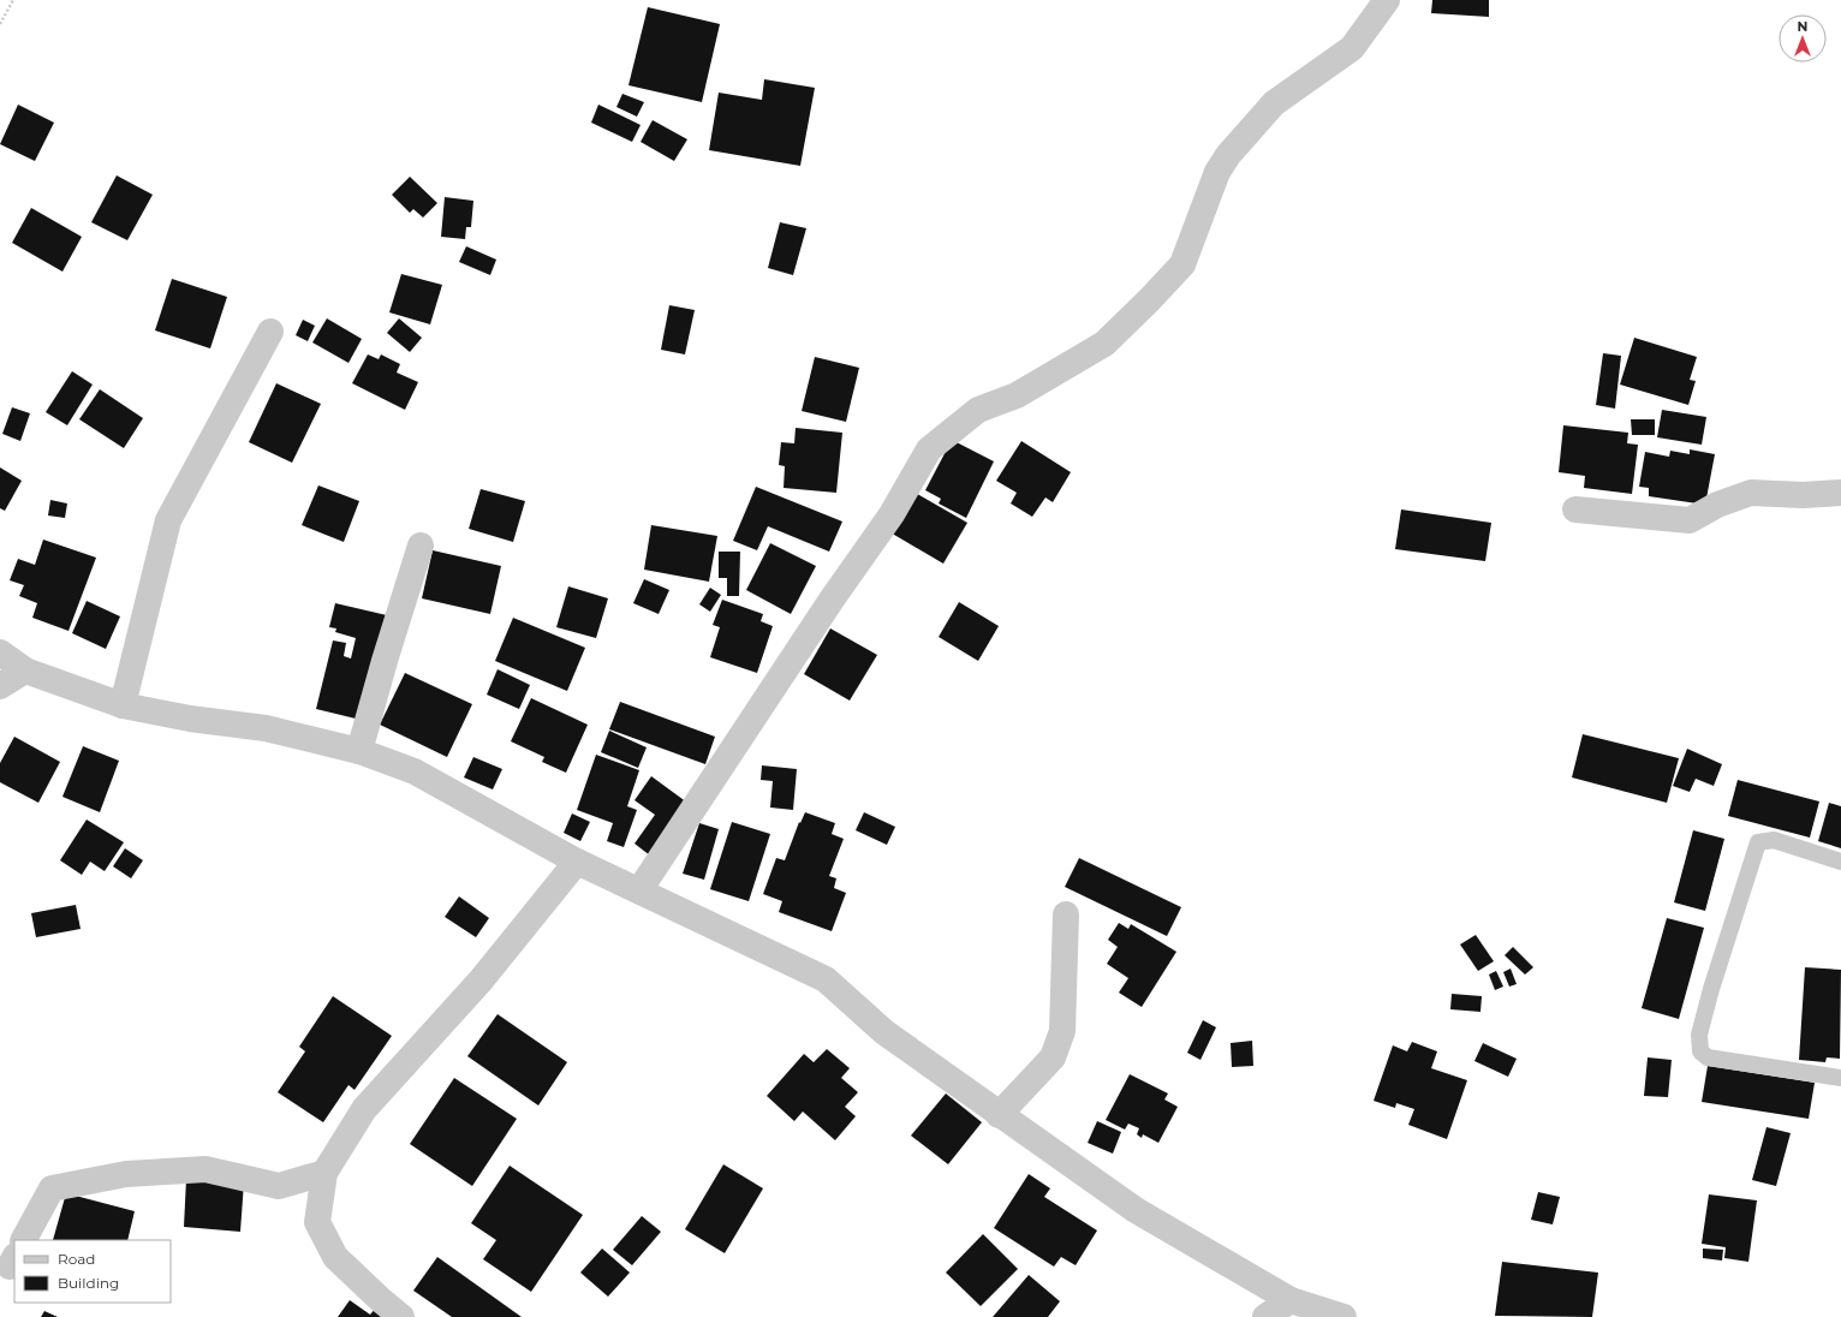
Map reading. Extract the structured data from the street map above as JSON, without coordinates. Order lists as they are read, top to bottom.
{
  "legend": ["Road", "Building"],
  "north": "top"
}
